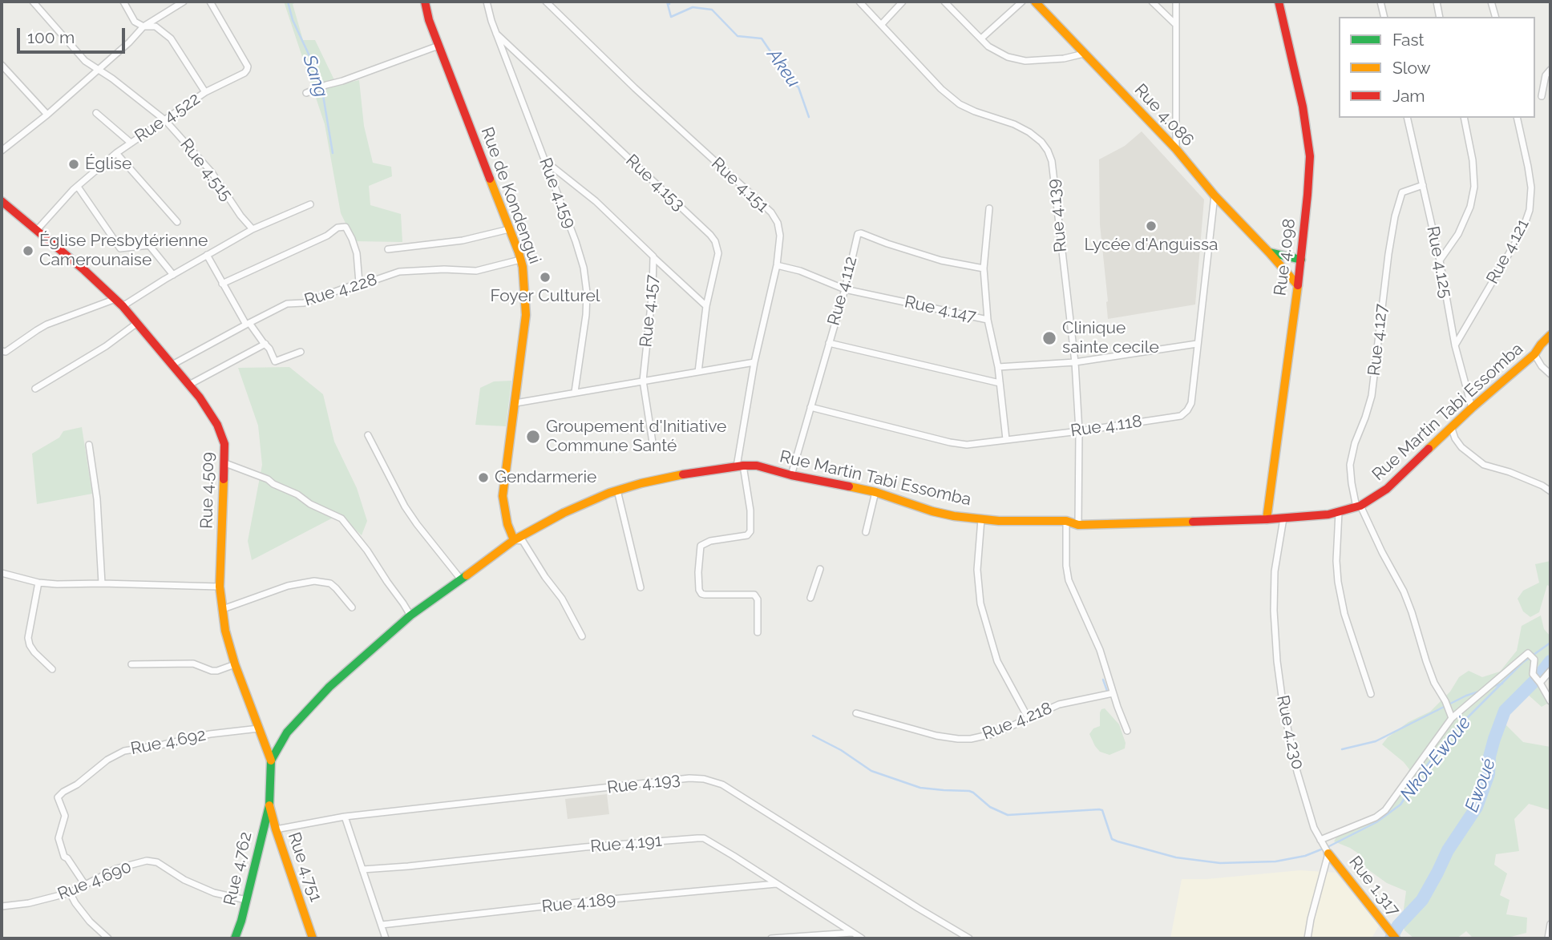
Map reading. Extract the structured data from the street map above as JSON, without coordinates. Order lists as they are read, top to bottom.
{
  "streets": {
    "main road": [
      "Rue 4.086",
      "Rue de Kondengui",
      "Rue 4.098",
      "Rue Martin Tabi Essomba",
      "Rue 4.509",
      "Rue 4.751",
      "Rue 4.762",
      "Rue 1.317"
    ],
    "street": [
      "Rue 4.522",
      "Rue 4.515",
      "Rue 4.153",
      "Rue 4.151",
      "Rue 4.159",
      "Rue 4.139",
      "Rue 4.121",
      "Rue 4.125",
      "Rue 4.228",
      "Rue 4.112",
      "Rue 4.147",
      "Rue 4.157",
      "Rue 4.127",
      "Rue 4.118",
      "Rue 4.218",
      "Rue 4.230",
      "Rue 4.692",
      "Rue 4.193",
      "Rue 4.191",
      "Rue 4.690",
      "Rue 4.189"
    ]
  },
  "crossings": [
    ["Rue 4.086", "Rue 4.098"],
    ["Rue 4.086", "Rue 4.118"],
    ["Rue 4.522", "Rue 4.515"],
    ["Rue 4.522", "Rue 4.509"],
    ["Rue 4.153", "Rue 4.159"],
    ["Rue 4.151", "Rue 4.147"],
    ["Rue 4.151", "Rue Martin Tabi Essomba"],
    ["Rue 4.159", "Rue 4.157"],
    ["Rue de Kondengui", "Rue 4.228"],
    ["Rue de Kondengui", "Rue Martin Tabi Essomba"],
    ["Rue 4.139", "Rue Martin Tabi Essomba"],
    ["Rue 4.139", "Rue 4.118"],
    ["Rue 4.121", "Rue 4.125"],
    ["Rue 4.098", "Rue Martin Tabi Essomba"],
    ["Rue 4.125", "Rue 4.127"],
    ["Rue 4.125", "Rue Martin Tabi Essomba"],
    ["Rue 4.228", "Rue 4.509"],
    ["Rue 4.112", "Rue 4.147"],
    ["Rue 4.112", "Rue Martin Tabi Essomba"],
    ["Rue 4.112", "Rue 4.118"],
    ["Rue 4.147", "Rue 4.118"],
    ["Rue 4.127", "Rue Martin Tabi Essomba"],
    ["Rue Martin Tabi Essomba", "Rue 4.509"],
    ["Rue Martin Tabi Essomba", "Rue 4.230"],
    ["Rue Martin Tabi Essomba", "Rue 4.751"],
    ["Rue Martin Tabi Essomba", "Rue 4.762"],
    ["Rue 4.509", "Rue 4.692"],
    ["Rue 4.230", "Rue 1.317"],
    ["Rue 4.692", "Rue 4.690"],
    ["Rue 4.193", "Rue 4.751"],
    ["Rue 4.191", "Rue 4.189"],
    ["Rue 4.751", "Rue 4.762"],
    ["Rue 4.762", "Rue 4.690"]
  ],
  "water": [
    "Akeu",
    "Sang",
    "Nkol-Ewoué",
    "Ewoué"
  ],
  "places": [
    "Église",
    "Lycée d'Anguissa",
    "Église Presbytérienne Camerounaise",
    "Foyer Culturel",
    "Clinique sainte cecile",
    "Groupement d'Initiative Commune Santé",
    "Gendarmerie"
  ],
  "legend": ["Fast", "Slow", "Jam"],
  "scale_bar": "100 m"
}
